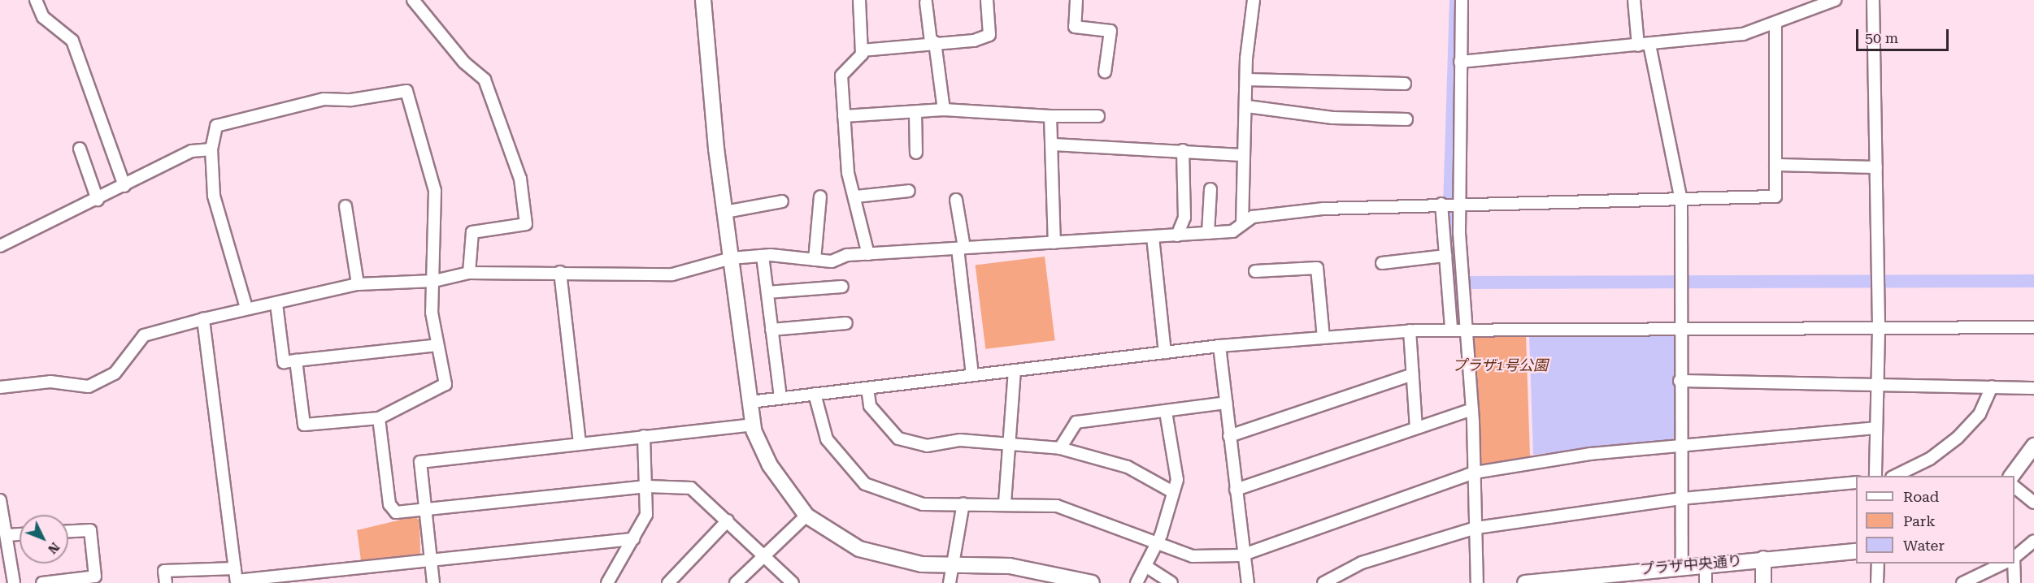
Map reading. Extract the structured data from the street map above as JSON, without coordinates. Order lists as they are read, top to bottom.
{
  "streets": {
    "street": ["プラザ中央通り"]
  },
  "parks": ["プラザ1号公園"],
  "legend": ["Road", "Park", "Water"],
  "scale_bar": "50 m",
  "north": "bottom right"
}
